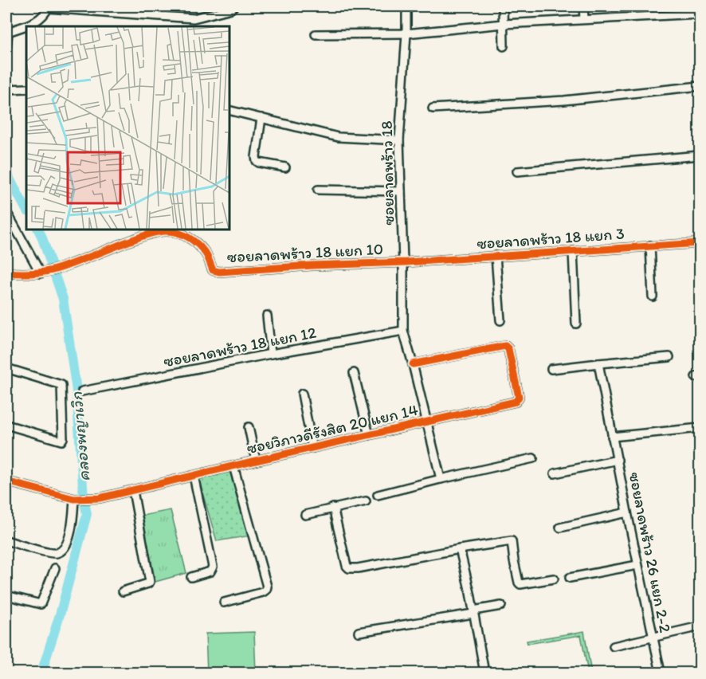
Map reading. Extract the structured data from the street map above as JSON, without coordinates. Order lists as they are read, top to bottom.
{
  "streets": {
    "street": [
      "ซอยลาดพร้าว 18",
      "ซอยลาดพร้าว 18 แยก 3",
      "ซอยลาดพร้าว 18 แยก 10",
      "ซอยลาดพร้าว 18 แยก 12",
      "ซอยวิภาวดีรังสิต 20 แยก 14",
      "ซอยลาดพร้าว 26 แยก 2-2"
    ]
  },
  "crossings": [
    ["ซอยลาดพร้าว 18", "ซอยลาดพร้าว 18 แยก 3"],
    ["ซอยลาดพร้าว 18", "ซอยลาดพร้าว 18 แยก 10"],
    ["ซอยลาดพร้าว 18", "ซอยลาดพร้าว 18 แยก 12"],
    ["ซอยลาดพร้าว 18", "ซอยวิภาวดีรังสิต 20 แยก 14"],
    ["ซอยลาดพร้าว 18 แยก 3", "ซอยลาดพร้าว 18 แยก 10"]
  ],
  "water": ["คลองพญาเวิก"]
}
